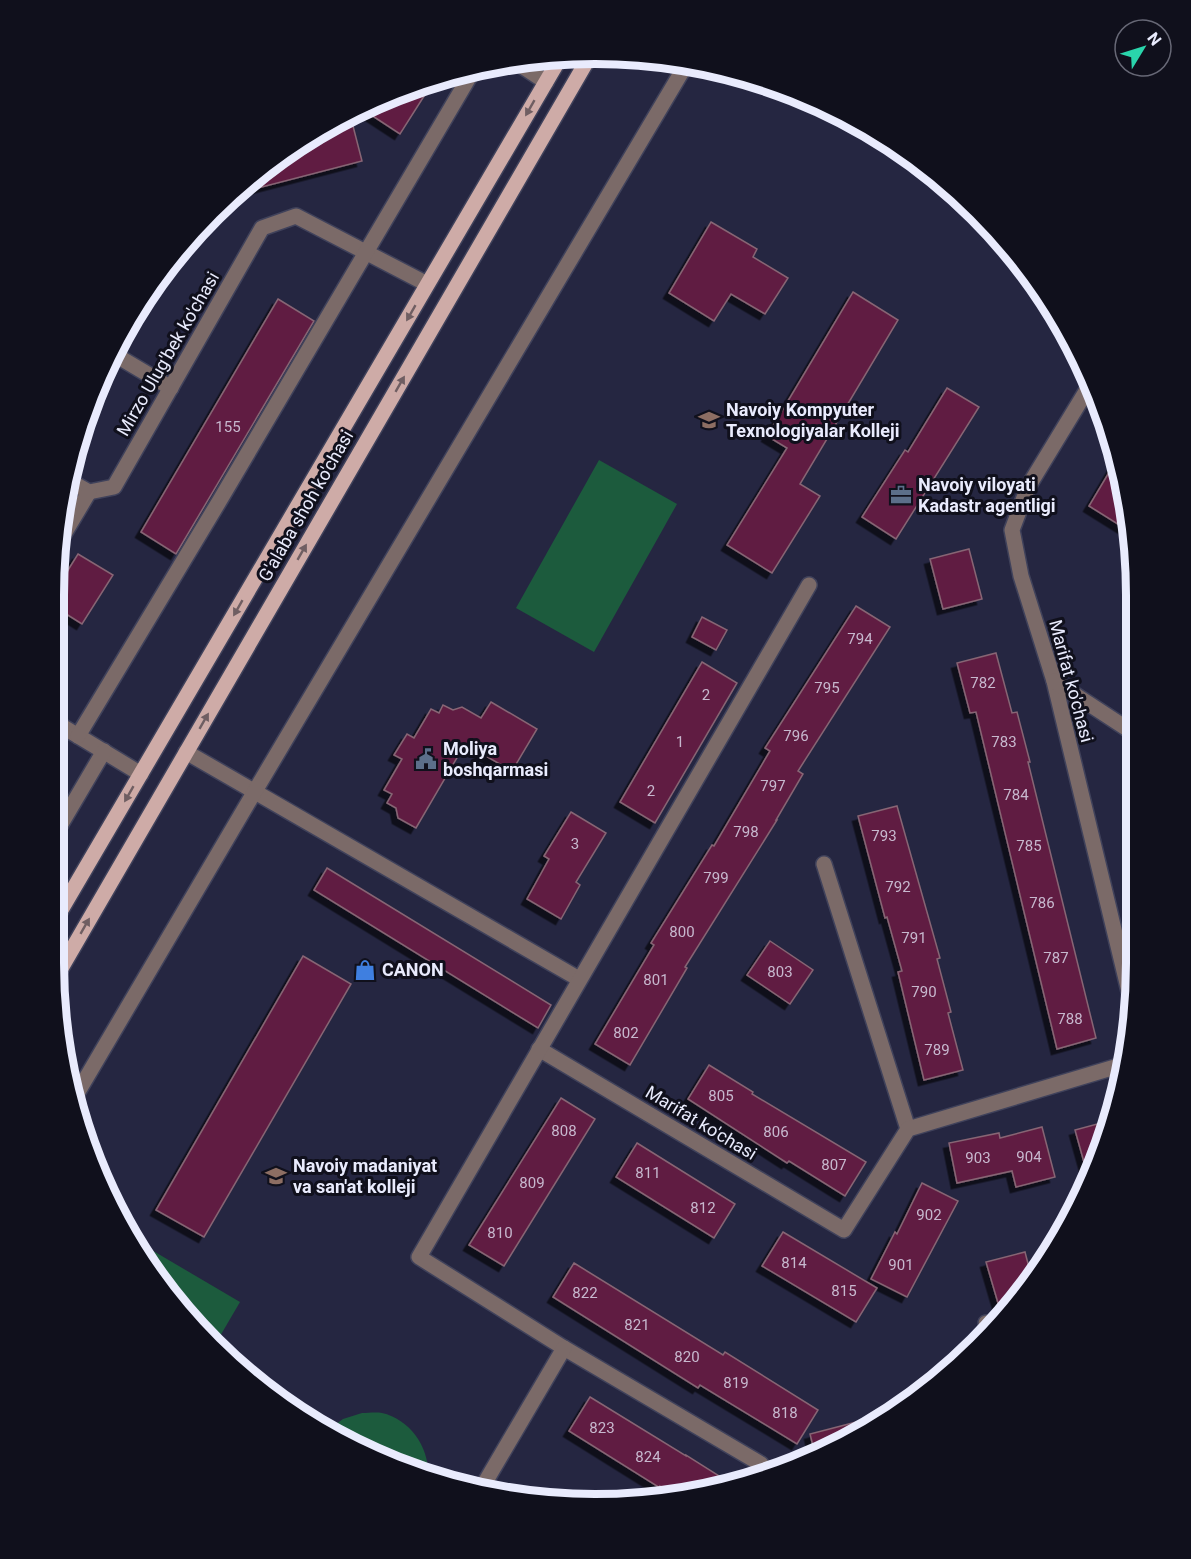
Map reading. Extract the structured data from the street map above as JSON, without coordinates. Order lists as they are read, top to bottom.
{
  "streets": {
    "main road": ["G'alaba shoh ko'chasi"],
    "street": ["Mirzo Ulug'bek ko'chasi", "Marifat ko'chasi"]
  },
  "places": {
    "school or university": ["Navoiy Kompyuter Texnologiyalar Kolleji", "Navoiy madaniyat va san'at kolleji"],
    "office": ["Navoiy viloyati Kadastr agentligi"],
    "public building": ["Moliya boshqarmasi"],
    "shop": ["CANON"]
  },
  "house_numbers": [
    "155",
    "794",
    "782",
    "795",
    "2",
    "796",
    "1",
    "783",
    "797",
    "2",
    "784",
    "798",
    "793",
    "3",
    "785",
    "799",
    "792",
    "786",
    "800",
    "791",
    "787",
    "803",
    "801",
    "790",
    "788",
    "802",
    "789",
    "805",
    "808",
    "806",
    "904",
    "903",
    "807",
    "811",
    "809",
    "812",
    "902",
    "810",
    "814",
    "901",
    "815",
    "822",
    "821",
    "820",
    "819",
    "818",
    "823",
    "824"
  ],
  "north": "top right"
}
